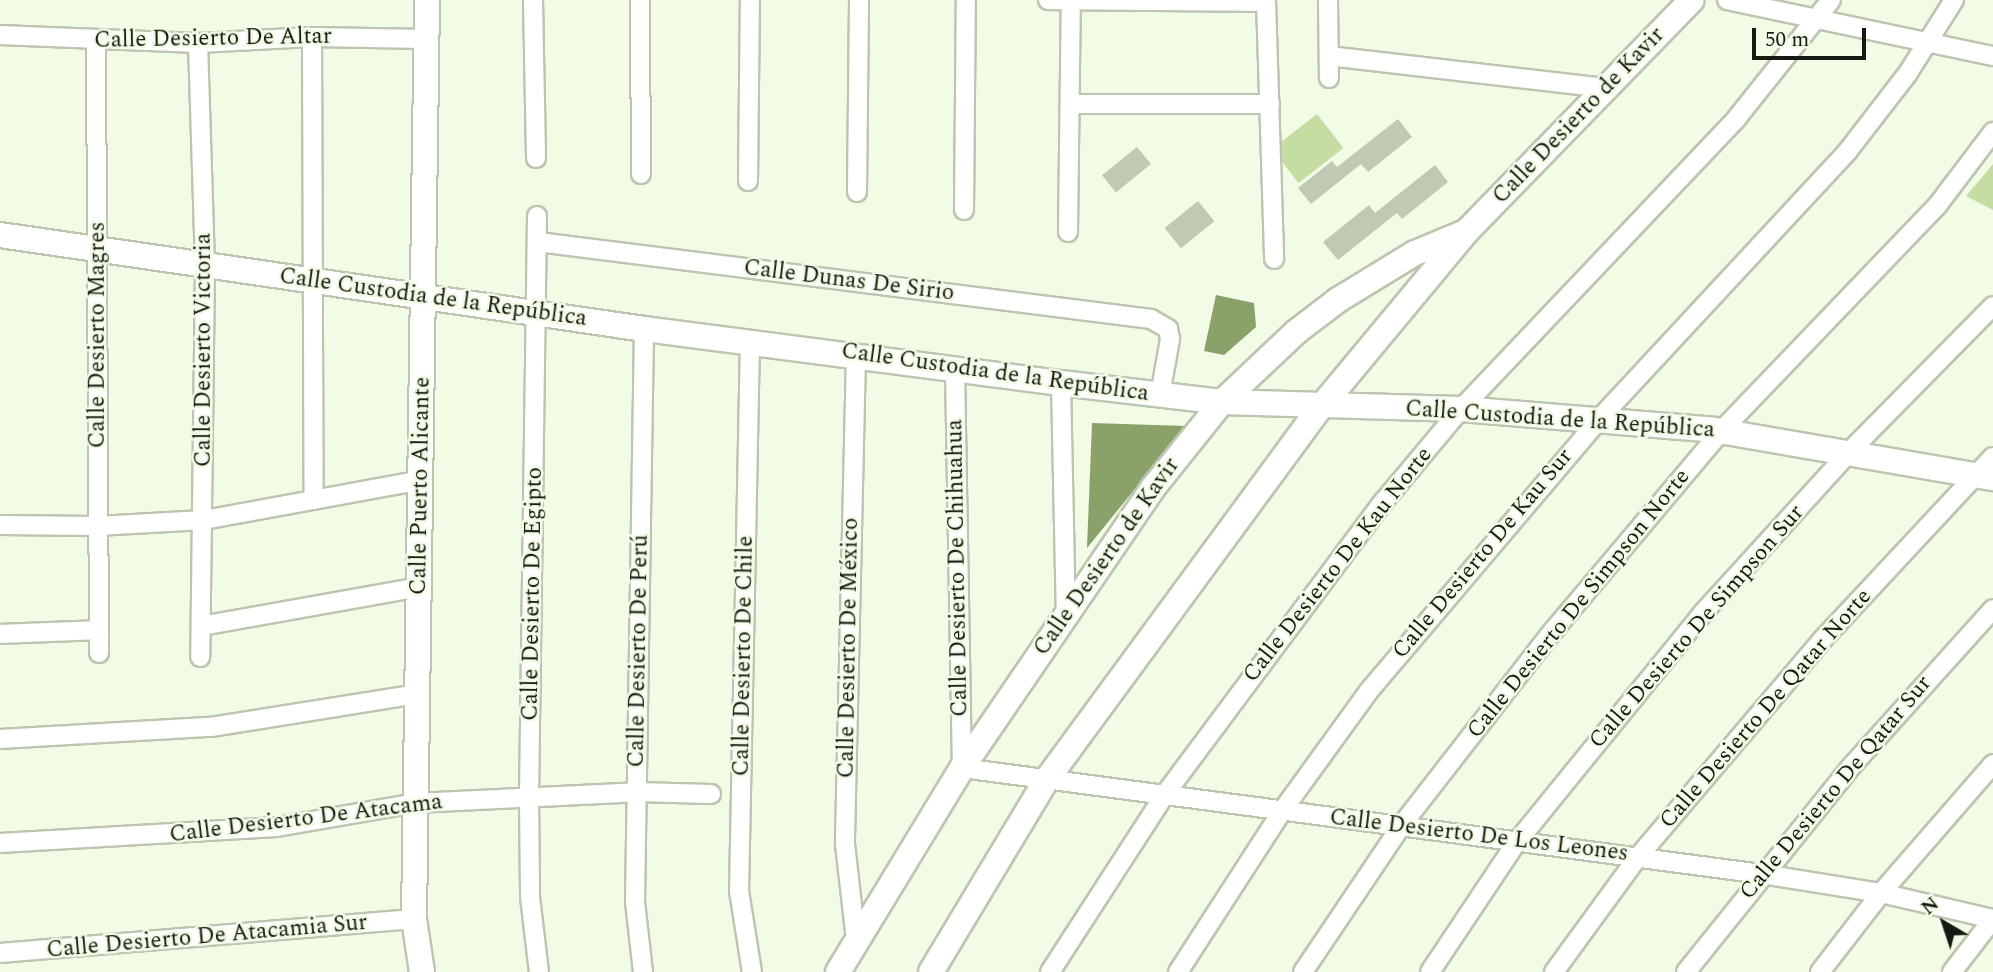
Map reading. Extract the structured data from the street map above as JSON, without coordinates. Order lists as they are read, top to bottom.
{
  "streets": {
    "street": [
      "Calle Desierto De Altar",
      "Calle Desierto de Kavir",
      "Calle Dunas De Sirio",
      "Calle Custodia de la República",
      "Calle Desierto Magres",
      "Calle Desierto Victoria",
      "Calle Puerto Alicante",
      "Calle Desierto De Kau Sur",
      "Calle Desierto De Kau Norte",
      "Calle Desierto De Chihuahua",
      "Calle Desierto De Egipto",
      "Calle Desierto De Simpson Norte",
      "Calle Desierto De Simpson Sur",
      "Calle Desierto De México",
      "Calle Desierto De Perú",
      "Calle Desierto De Chile",
      "Calle Desierto De Qatar Norte",
      "Calle Desierto De Qatar Sur",
      "Calle Desierto De Atacama",
      "Calle Desierto De Los Leones",
      "Calle Desierto De Atacamia Sur"
    ]
  },
  "crossings": [
    ["Calle Desierto De Altar", "Calle Desierto Magres"],
    ["Calle Desierto De Altar", "Calle Desierto Victoria"],
    ["Calle Desierto De Altar", "Calle Puerto Alicante"],
    ["Calle Desierto de Kavir", "Calle Custodia de la República"],
    ["Calle Desierto de Kavir", "Calle Desierto De Chihuahua"],
    ["Calle Desierto de Kavir", "Calle Desierto De México"],
    ["Calle Desierto de Kavir", "Calle Desierto De Los Leones"],
    ["Calle Dunas De Sirio", "Calle Custodia de la República"],
    ["Calle Dunas De Sirio", "Calle Desierto De Egipto"],
    ["Calle Custodia de la República", "Calle Desierto Magres"],
    ["Calle Custodia de la República", "Calle Desierto Victoria"],
    ["Calle Custodia de la República", "Calle Puerto Alicante"],
    ["Calle Custodia de la República", "Calle Desierto De Kau Sur"],
    ["Calle Custodia de la República", "Calle Desierto De Kau Norte"],
    ["Calle Custodia de la República", "Calle Desierto De Chihuahua"],
    ["Calle Custodia de la República", "Calle Desierto De Egipto"],
    ["Calle Custodia de la República", "Calle Desierto De Simpson Norte"],
    ["Calle Custodia de la República", "Calle Desierto De Simpson Sur"],
    ["Calle Custodia de la República", "Calle Desierto De México"],
    ["Calle Custodia de la República", "Calle Desierto De Perú"],
    ["Calle Custodia de la República", "Calle Desierto De Chile"],
    ["Calle Custodia de la República", "Calle Desierto De Qatar Norte"],
    ["Calle Puerto Alicante", "Calle Desierto De Atacama"],
    ["Calle Puerto Alicante", "Calle Desierto De Atacamia Sur"],
    ["Calle Desierto De Kau Sur", "Calle Desierto De Los Leones"],
    ["Calle Desierto De Kau Norte", "Calle Desierto De Los Leones"],
    ["Calle Desierto De Chihuahua", "Calle Desierto De Los Leones"],
    ["Calle Desierto De Egipto", "Calle Desierto De Atacama"],
    ["Calle Desierto De Simpson Norte", "Calle Desierto De Los Leones"],
    ["Calle Desierto De Simpson Sur", "Calle Desierto De Los Leones"],
    ["Calle Desierto De Perú", "Calle Desierto De Atacama"],
    ["Calle Desierto De Qatar Norte", "Calle Desierto De Los Leones"],
    ["Calle Desierto De Qatar Sur", "Calle Desierto De Los Leones"]
  ],
  "scale_bar": "50 m",
  "north": "top left"
}
